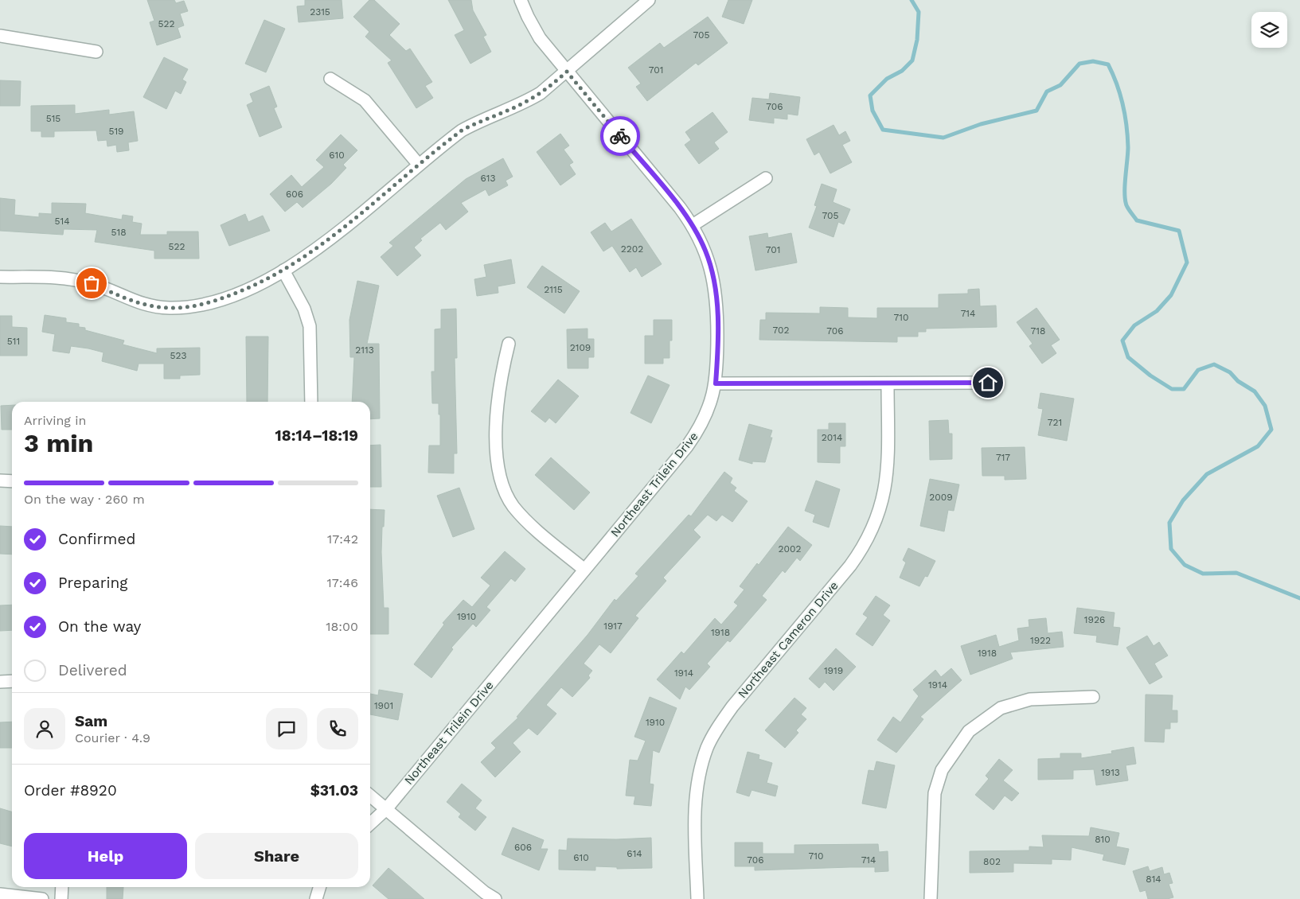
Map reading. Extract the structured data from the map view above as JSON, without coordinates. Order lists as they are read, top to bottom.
{
  "streets": {
    "street": ["Northeast Trilein Drive", "Northeast Cameron Drive"]
  },
  "house_numbers": [
    "2315",
    "522",
    "705",
    "701",
    "706",
    "515",
    "519",
    "610",
    "613",
    "606",
    "705",
    "514",
    "518",
    "522",
    "2202",
    "701",
    "2115",
    "714",
    "710",
    "702",
    "706",
    "718",
    "511",
    "2109",
    "2113",
    "523",
    "721",
    "2014",
    "717",
    "2009",
    "2002",
    "1910",
    "1926",
    "1917",
    "1918",
    "1922",
    "1918",
    "1919",
    "1914",
    "1914",
    "1901",
    "1910",
    "1913",
    "810",
    "606",
    "614",
    "710",
    "610",
    "706",
    "714",
    "802",
    "814"
  ],
  "page": {
    "heading": ["3 min", "Arriving in", "18:14–18:19"],
    "panel": [
      "Sam",
      "Courier · 4.9",
      "Order #8920",
      "$31.03"
    ],
    "bar": "On the way · 260 m",
    "list": [
      ["Confirmed", "17:42"],
      ["Preparing", "17:46"],
      ["On the way", "18:00"],
      "Delivered"
    ],
    "buttons": ["Help", "Share"]
  }
}
